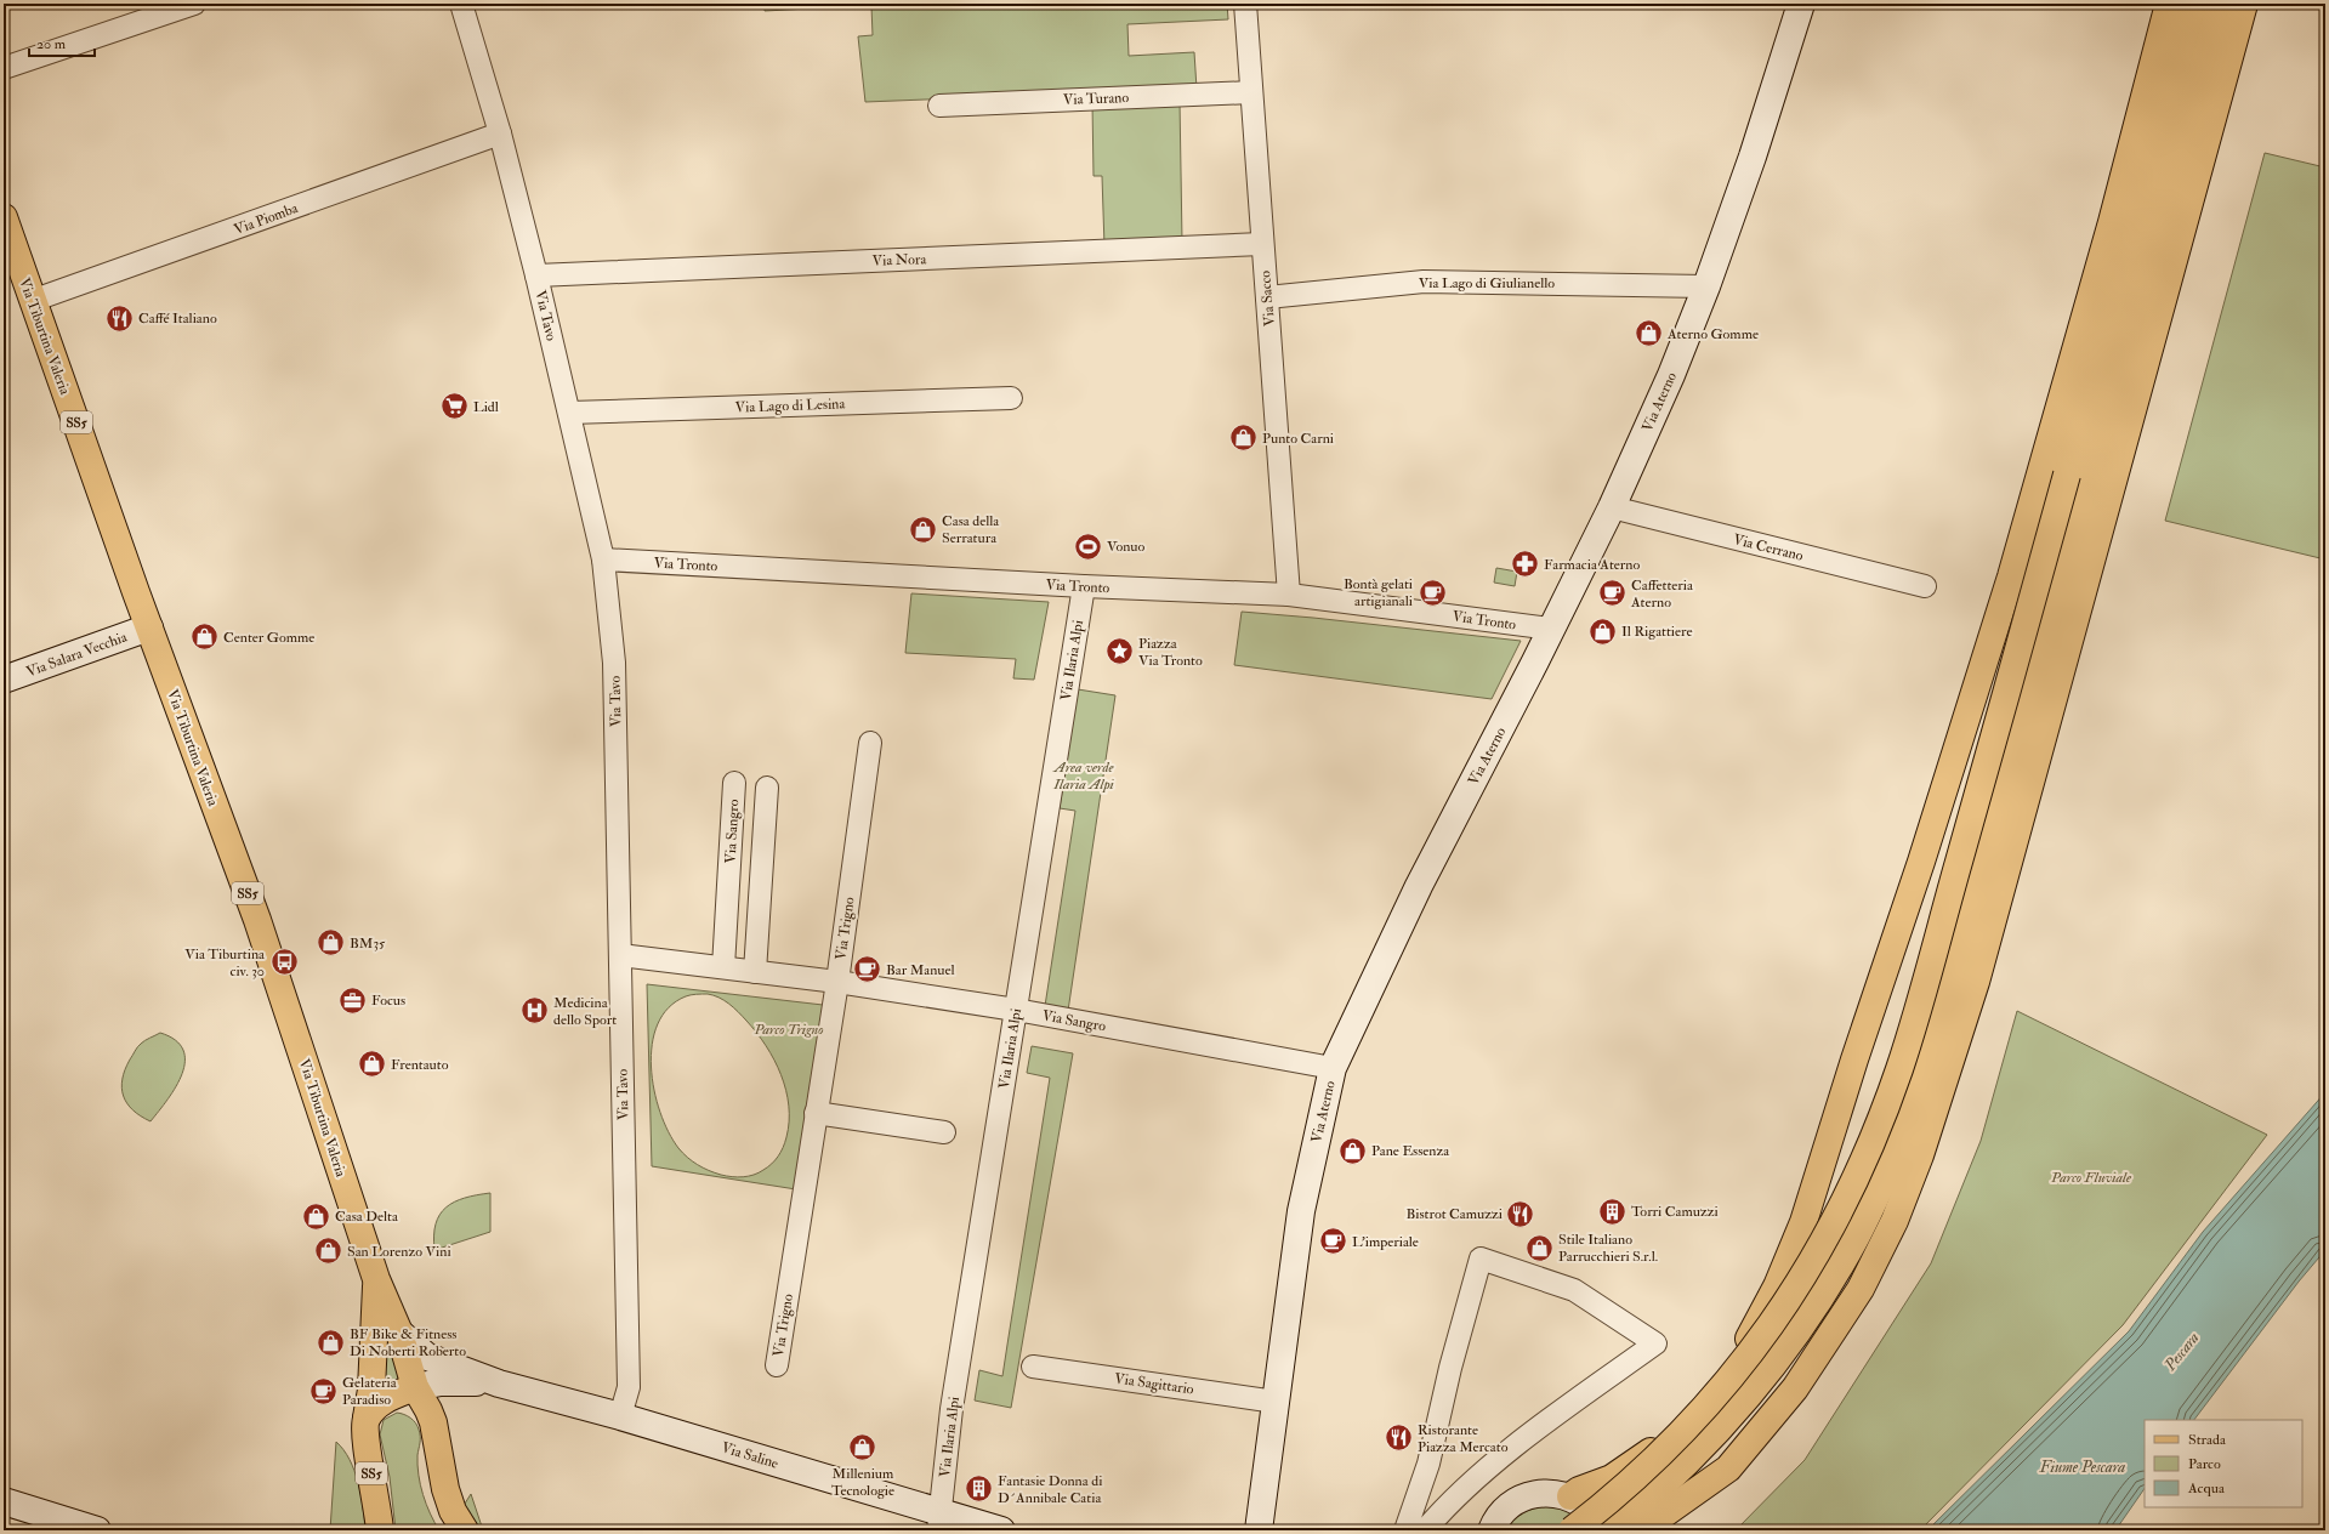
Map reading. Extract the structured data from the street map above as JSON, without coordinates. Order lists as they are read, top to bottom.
{
  "streets": {
    "main road": ["Via Tiburtina Valeria", "SS5"],
    "street": [
      "Via Turano",
      "Via Piomba",
      "Via Nora",
      "Via Lago di Giulianello",
      "Via Sacco",
      "Via Tavo",
      "Via Aterno",
      "Via Lago di Lesina",
      "Via Cerrano",
      "Via Tronto",
      "Via Salara Vecchia",
      "Via Ilaria Alpi",
      "Via Sangro",
      "Via Trigno",
      "Via Sagittario",
      "Via Saline"
    ]
  },
  "crossings": [
    ["Via Turano", "Via Sacco"],
    ["Via Piomba", "Via Tavo"],
    ["Via Piomba", "Via Tiburtina Valeria"],
    ["Via Nora", "Via Sacco"],
    ["Via Nora", "Via Tavo"],
    ["Via Lago di Giulianello", "Via Sacco"],
    ["Via Lago di Giulianello", "Via Aterno"],
    ["Via Sacco", "Via Tronto"],
    ["Via Tavo", "Via Lago di Lesina"],
    ["Via Tavo", "Via Tronto"],
    ["Via Tavo", "Via Sangro"],
    ["Via Tavo", "Via Saline"],
    ["Via Tiburtina Valeria", "SS5"],
    ["Via Tiburtina Valeria", "Via Salara Vecchia"],
    ["Via Tiburtina Valeria", "Via Saline"],
    ["Via Aterno", "Via Cerrano"],
    ["Via Aterno", "Via Tronto"],
    ["Via Aterno", "Via Sangro"],
    ["Via Aterno", "Via Sagittario"],
    ["SS5", "Via Saline"],
    ["Via Tronto", "Via Ilaria Alpi"],
    ["Via Ilaria Alpi", "Via Sangro"],
    ["Via Ilaria Alpi", "Via Saline"],
    ["Via Sangro", "Via Trigno"]
  ],
  "water": ["Pescara", "Fiume Pescara"],
  "parks": ["Area verde Ilaria Alpi", "Parco Trigno", "Parco Fluviale"],
  "places": {
    "restaurant": ["Caffé Italiano", "Bistrot Camuzzi", "Ristorante Piazza Mercato"],
    "shop": [
      "Aterno Gomme",
      "Punto Carni",
      "Casa della Serratura",
      "Il Rigattiere",
      "Center Gomme",
      "BM35",
      "Frentauto",
      "Pane Essenza",
      "Casa Delta",
      "Stile Italiano Parrucchieri S.r.l.",
      "San Lorenzo Vini",
      "BF Bike & Fitness Di Noberti Roberto",
      "Millenium Tecnologie"
    ],
    "supermarket": ["Lidl"],
    "sports": ["Vonuo"],
    "pharmacy": ["Farmacia Aterno"],
    "cafe": [
      "Bontà gelati artigianali",
      "Caffetteria Aterno",
      "Bar Manuel",
      "L'imperiale",
      "Gelateria Paradiso"
    ],
    "place": ["Piazza Via Tronto"],
    "bus stop": ["Via Tiburtina civ. 30"],
    "office": ["Focus"],
    "hospital": ["Medicina dello Sport"],
    "building": ["Torri Camuzzi", "Fantasie Donna di D´Annibale Catia"]
  },
  "legend": ["Strada", "Parco", "Acqua"],
  "scale_bar": "20 m"
}
